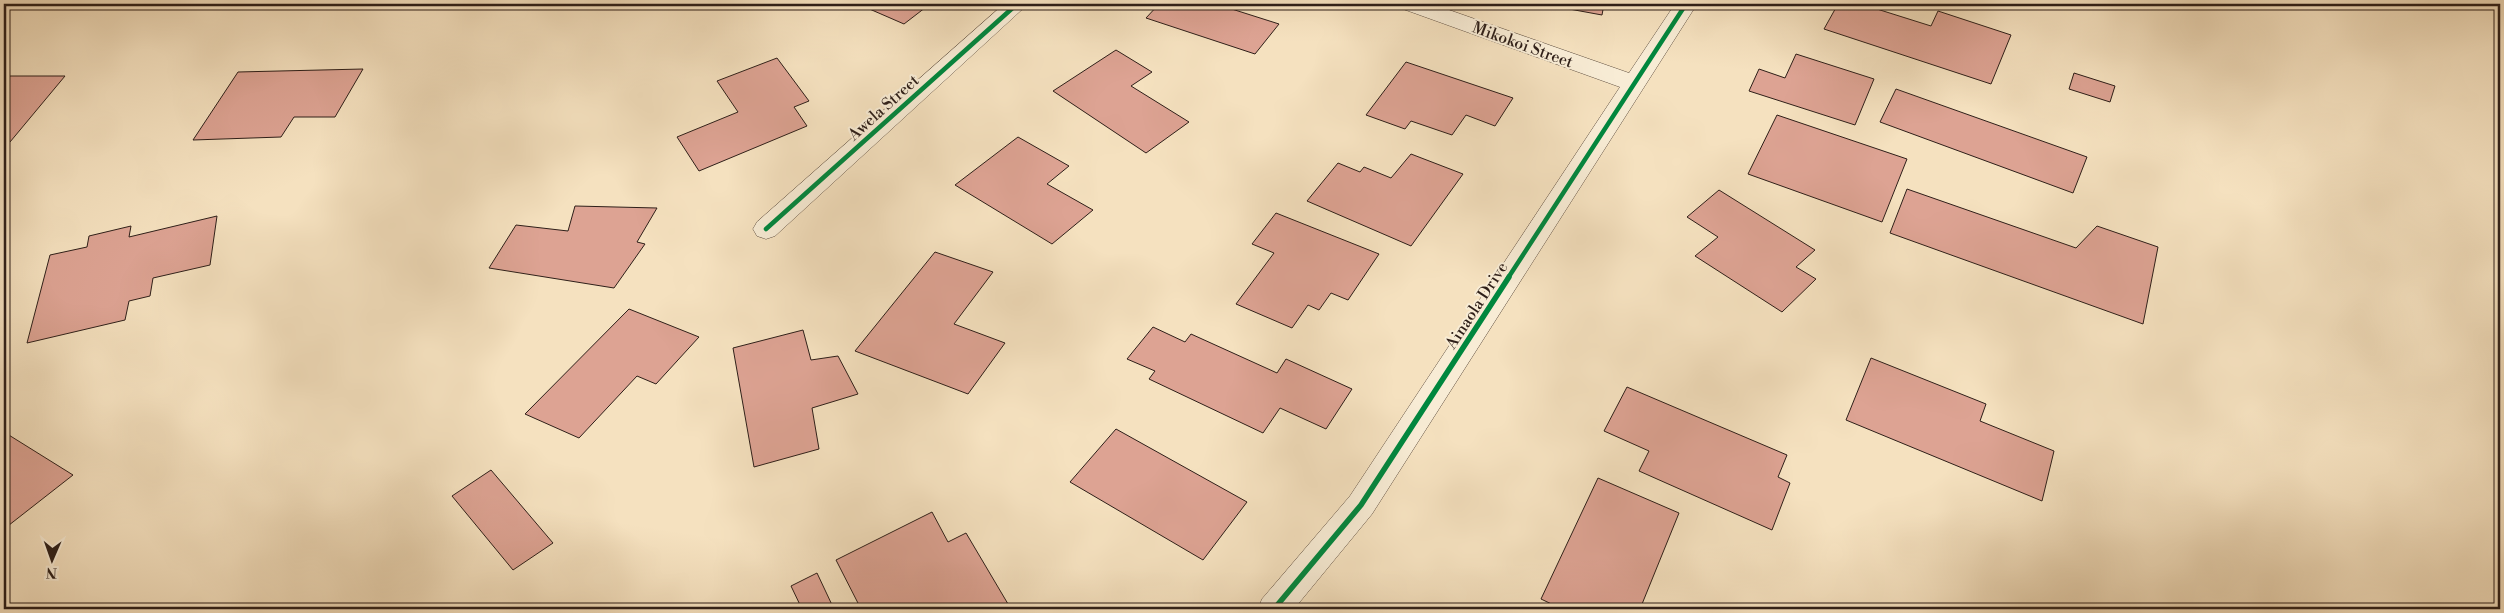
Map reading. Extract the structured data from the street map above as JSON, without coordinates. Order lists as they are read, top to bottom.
{
  "streets": {
    "street": ["Mikokoi Street", "Awela Street", "Ainaola Drive"]
  },
  "crossings": [
    ["Mikokoi Street", "Ainaola Drive"]
  ],
  "north": "bottom"
}
